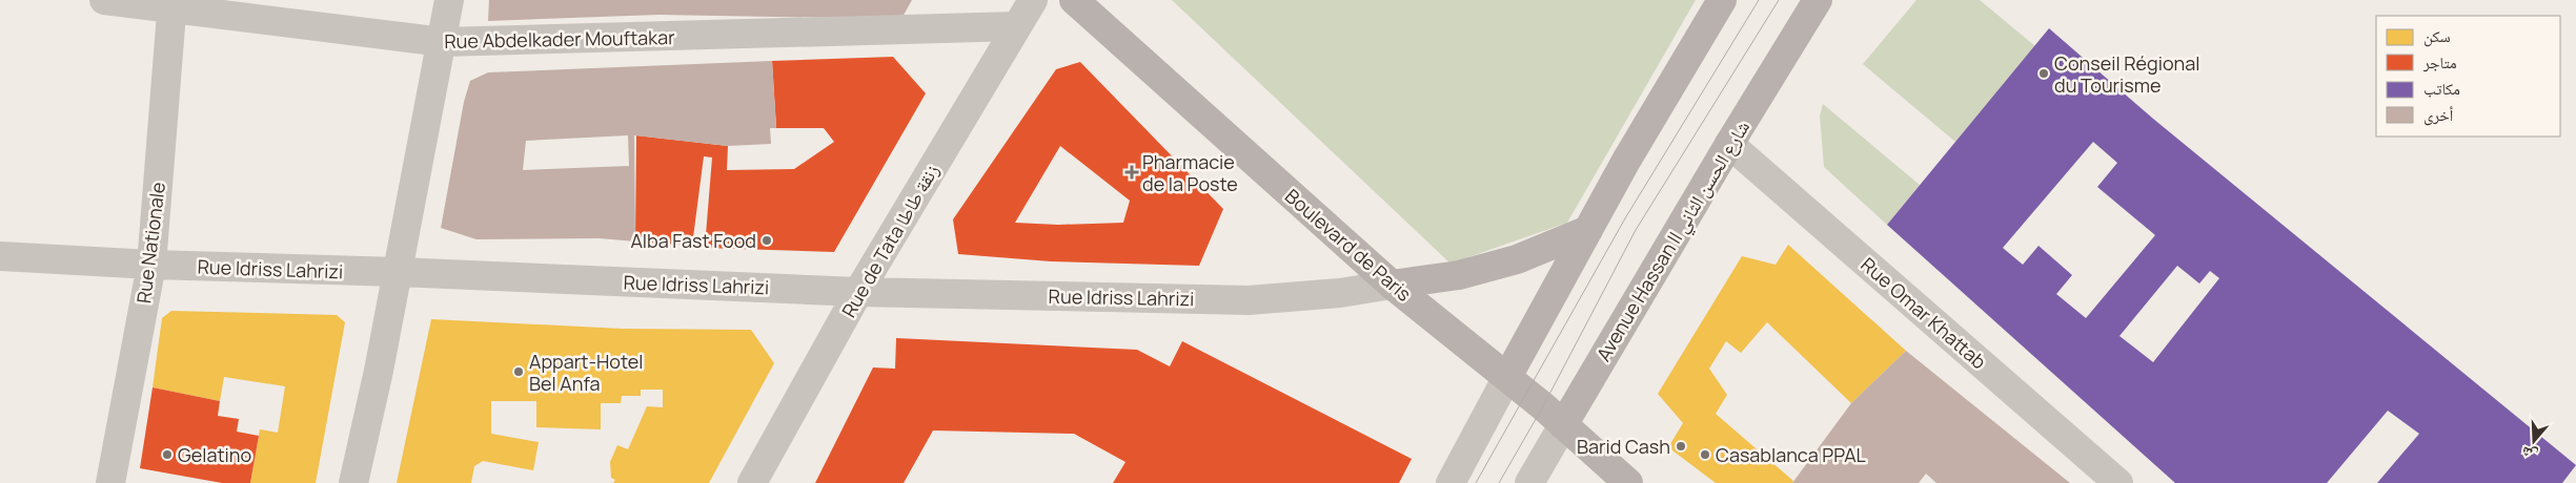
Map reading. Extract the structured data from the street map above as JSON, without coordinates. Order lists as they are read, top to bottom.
{
  "streets": {
    "main road": ["Avenue Hassan II شارع الحسن الثاني", "Boulevard de Paris"],
    "street": [
      "Rue Abdelkader Mouftakar",
      "Rue de Tata زنقة طاطا",
      "Rue Nationale",
      "Rue Idriss Lahrizi",
      "Rue Omar Khattab"
    ]
  },
  "crossings": [
    ["Rue Abdelkader Mouftakar", "Rue de Tata زنقة طاطا"],
    ["Rue Abdelkader Mouftakar", "Rue Nationale"],
    ["Rue de Tata زنقة طاطا", "Rue Idriss Lahrizi"],
    ["Avenue Hassan II شارع الحسن الثاني", "Boulevard de Paris"],
    ["Avenue Hassan II شارع الحسن الثاني", "Rue Omar Khattab"],
    ["Rue Nationale", "Rue Idriss Lahrizi"],
    ["Boulevard de Paris", "Rue Idriss Lahrizi"]
  ],
  "places": {
    "other": [
      "Conseil Régional du Tourisme",
      "Alba Fast Food",
      "Appart-Hotel Bel Anfa",
      "Barid Cash",
      "Gelatino",
      "Casablanca PPAL"
    ],
    "health": ["Pharmacie de la Poste"]
  },
  "legend": [
    "سكن",
    "متاجر",
    "مكاتب",
    "أخرى"
  ],
  "north": "bottom"
}
